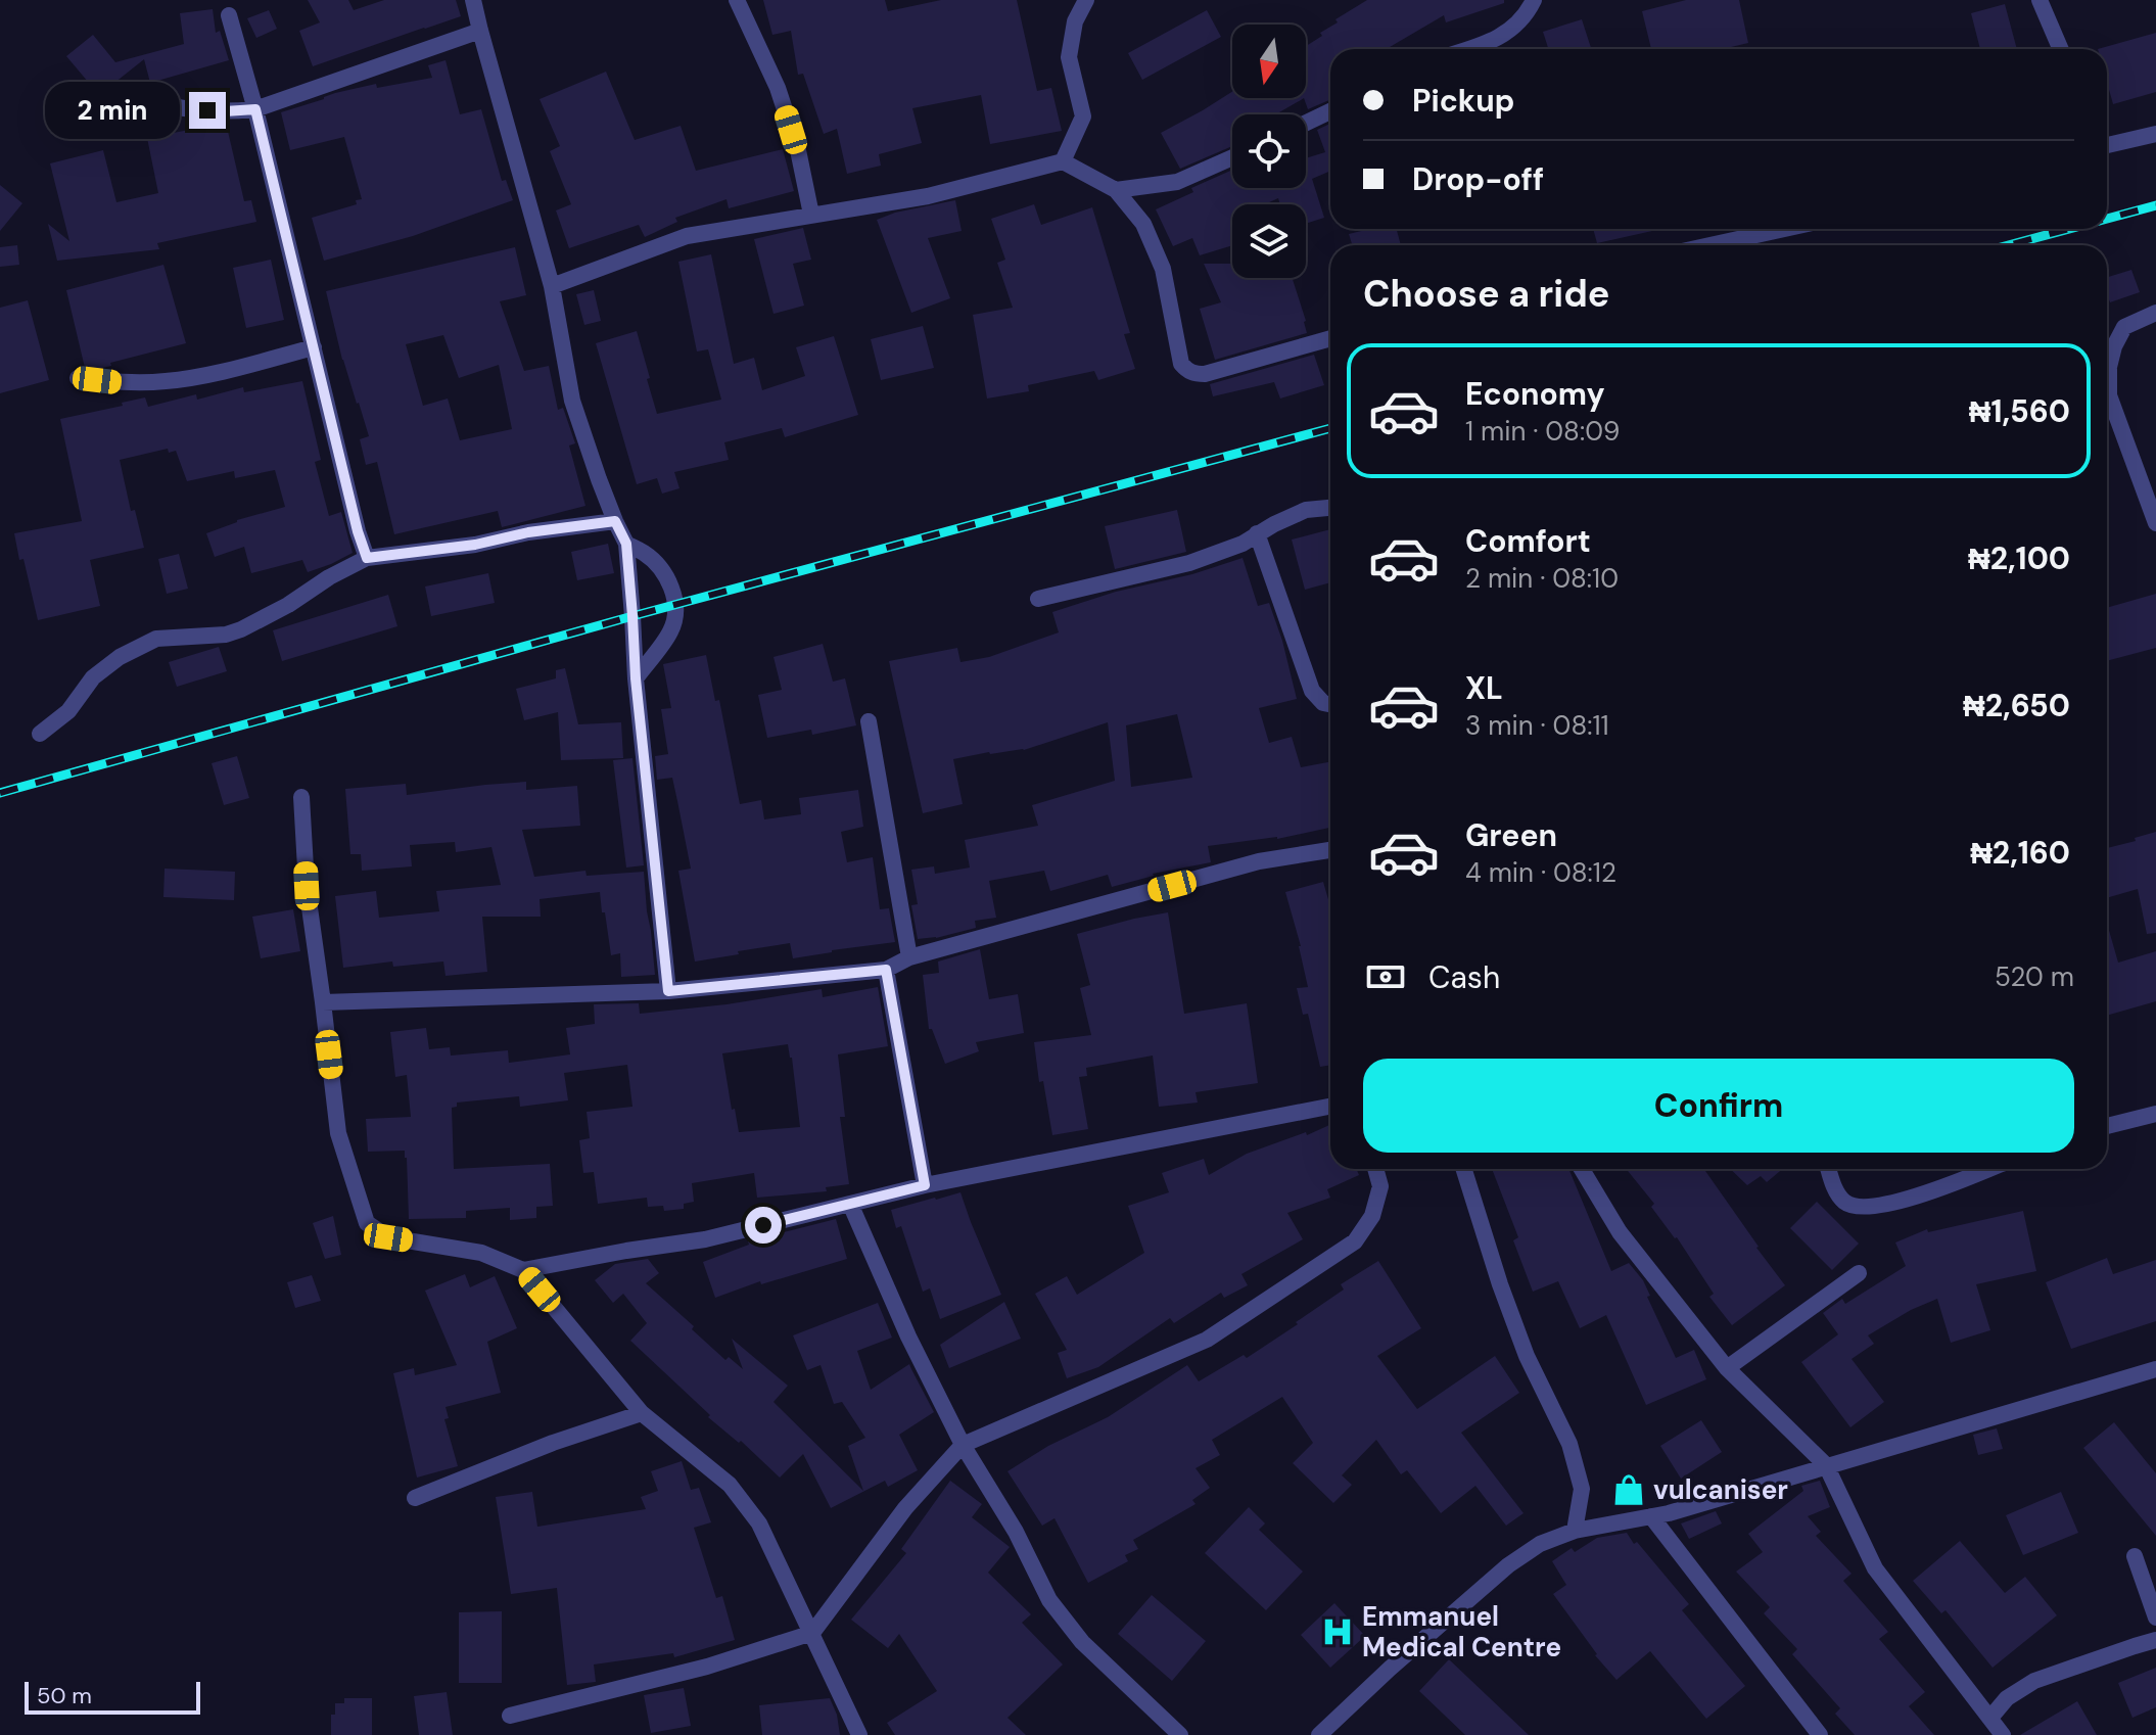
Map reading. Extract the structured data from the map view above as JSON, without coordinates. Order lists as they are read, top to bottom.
{
  "places": {
    "shop": ["vulcaniser"],
    "hospital": ["Emmanuel Medical Centre"]
  },
  "scale_bar": "50 m",
  "north": "bottom",
  "page": {
    "banner": ["Pickup", "Drop-off"],
    "bubble": "2 min",
    "heading": "Choose a ride",
    "list": [
      {
        "name": "Economy",
        "note": "1 min · 08:09",
        "value": "₦1,560"
      },
      {
        "name": "Comfort",
        "note": "2 min · 08:10",
        "value": "₦2,100"
      },
      {
        "name": "XL",
        "note": "3 min · 08:11",
        "value": "₦2,650"
      },
      {
        "name": "Green",
        "note": "4 min · 08:12",
        "value": "₦2,160"
      }
    ],
    "pay": ["Cash", "520 m"],
    "buttons": "Confirm",
    "scale": "50 m"
  }
}
